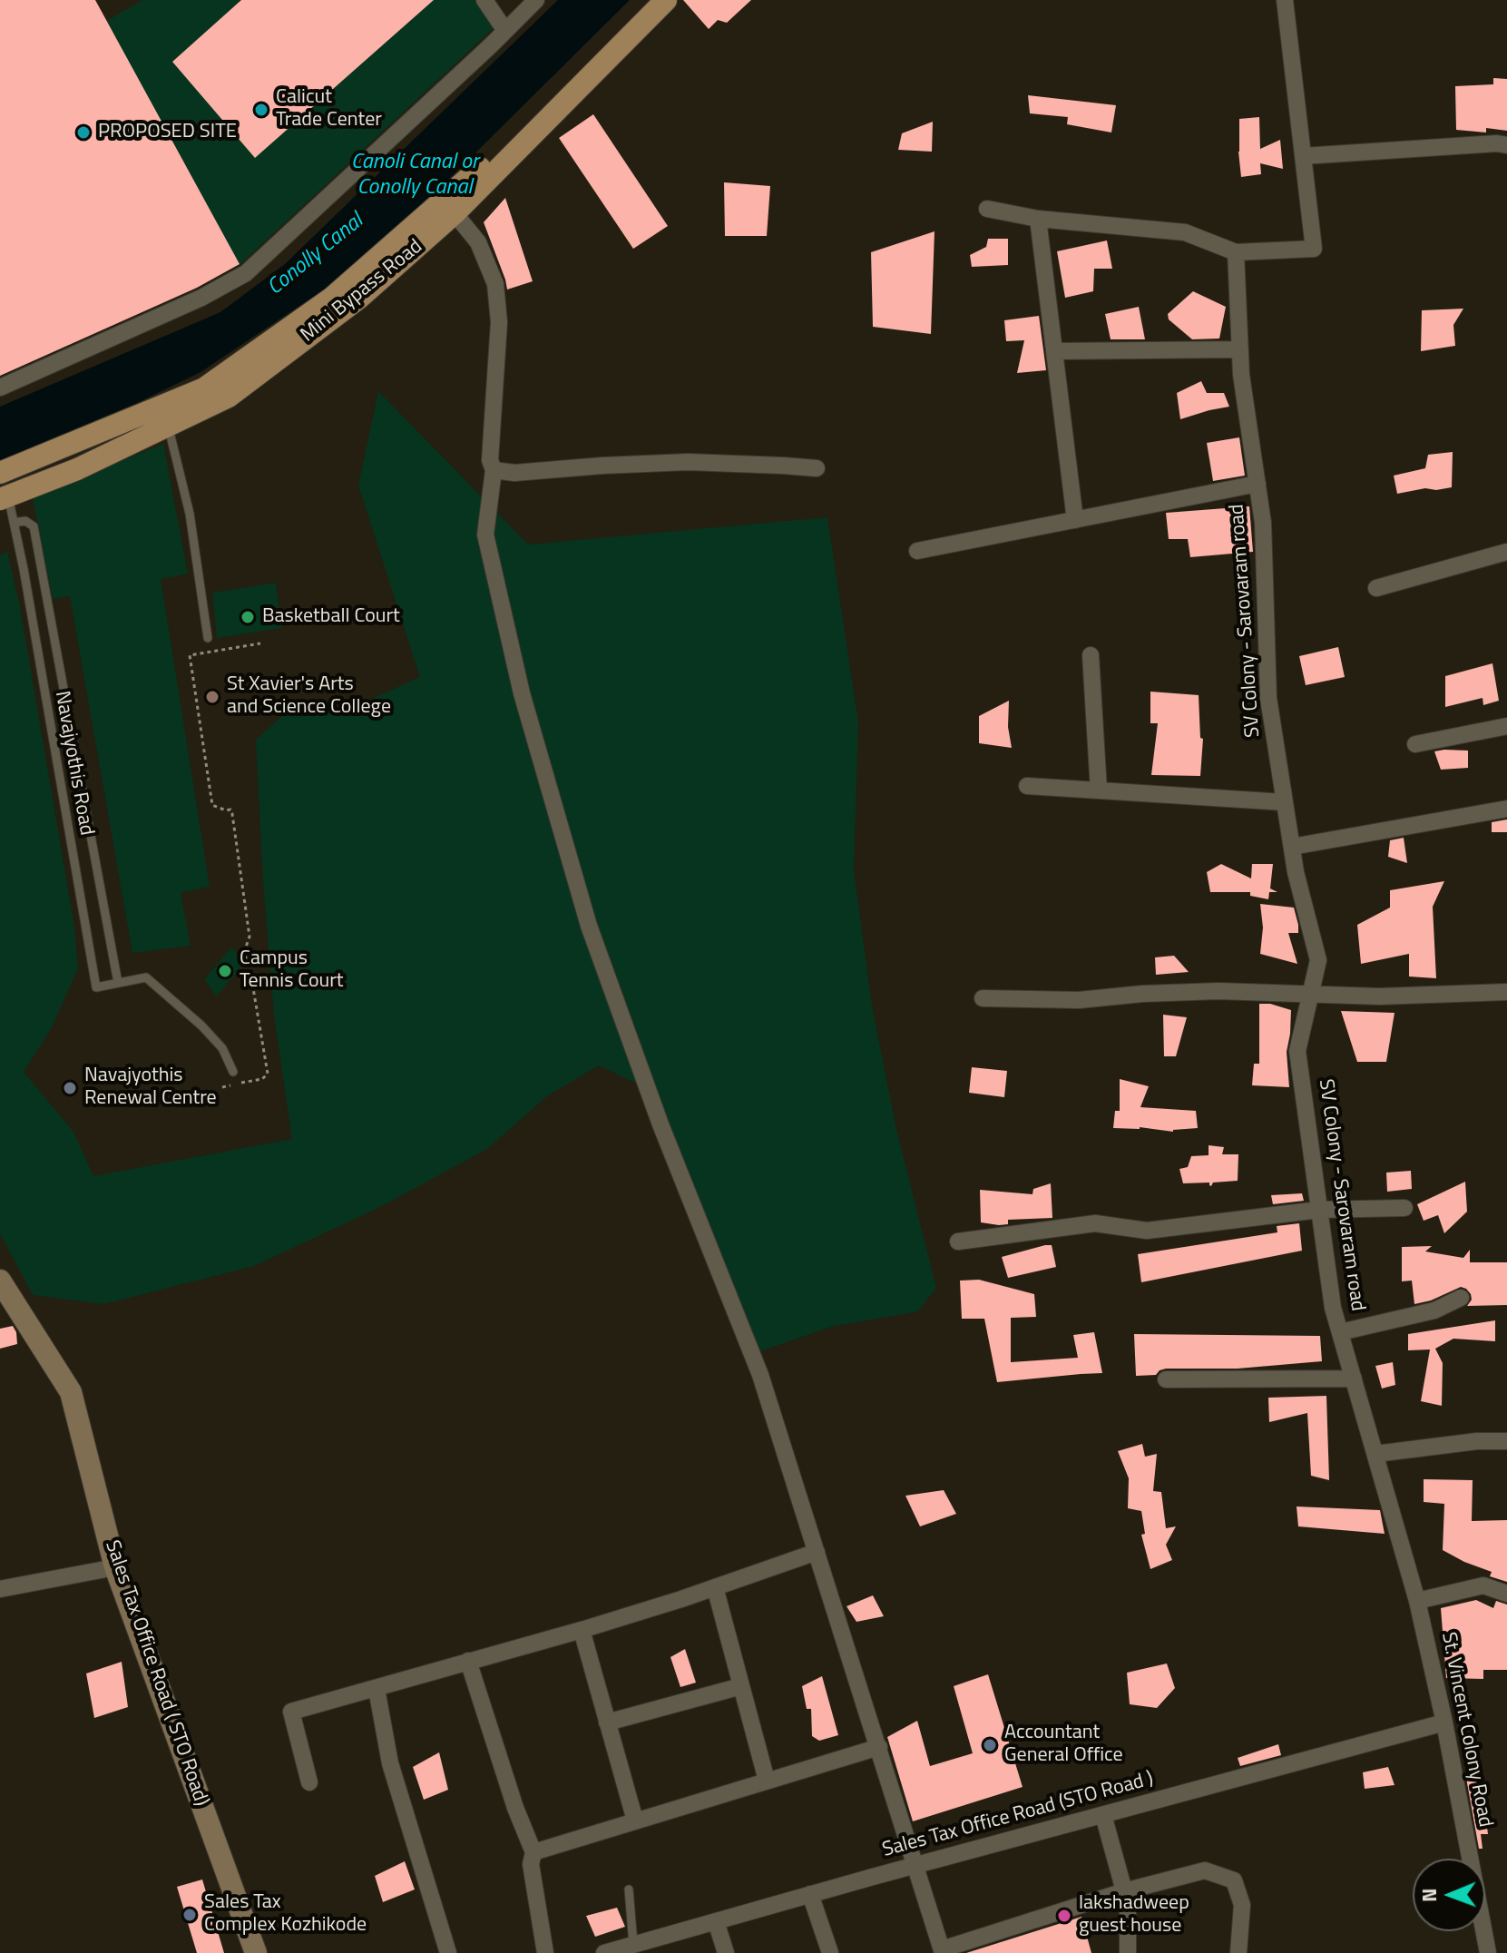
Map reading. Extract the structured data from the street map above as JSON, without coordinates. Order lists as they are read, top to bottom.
{
  "streets": {
    "main road": ["Mini Bypass Road"],
    "street": [
      "SV Colony - Sarovaram road",
      "Sales Tax Office Road ( STO Road)",
      "St. Vincent Colony Road",
      "Sales Tax Office Road (STO Road )"
    ],
    "lane": ["Navajyothis Road"]
  },
  "crossings": [
    ["Mini Bypass Road", "Navajyothis Road"],
    ["SV Colony - Sarovaram road", "St. Vincent Colony Road"],
    ["St. Vincent Colony Road", "Sales Tax Office Road (STO Road )"]
  ],
  "water": ["Canoli Canal or Conolly Canal", "Conolly Canal"],
  "places": [
    "Calicut Trade Center",
    "PROPOSED SITE",
    "Basketball Court",
    "St Xavier's Arts and Science College",
    "Campus Tennis Court",
    "Navajyothis Renewal Centre",
    "Accountant General Office",
    "Sales Tax Complex Kozhikode",
    "lakshadweep guest house"
  ],
  "north": "left"
}
